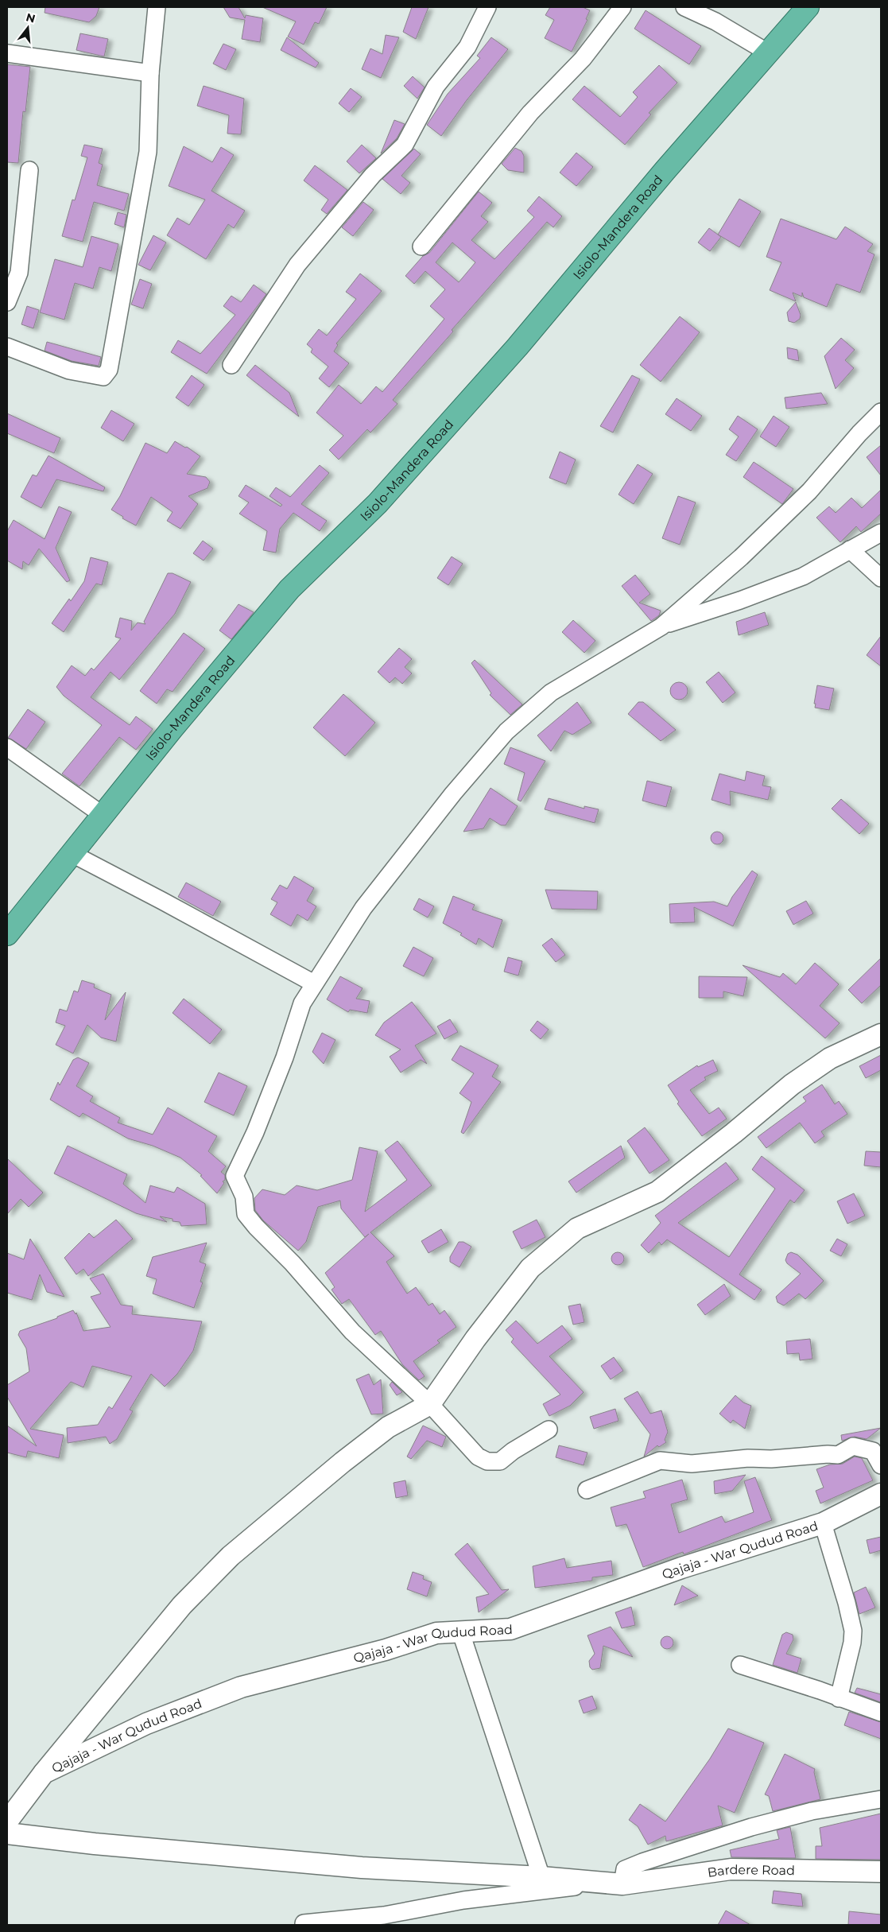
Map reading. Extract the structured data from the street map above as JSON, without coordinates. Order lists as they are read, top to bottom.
{
  "streets": {
    "highway": ["Isiolo-Mandera Road"],
    "street": ["Qajaja - War Qudud Road", "Bardere Road"]
  },
  "north": "top"
}
